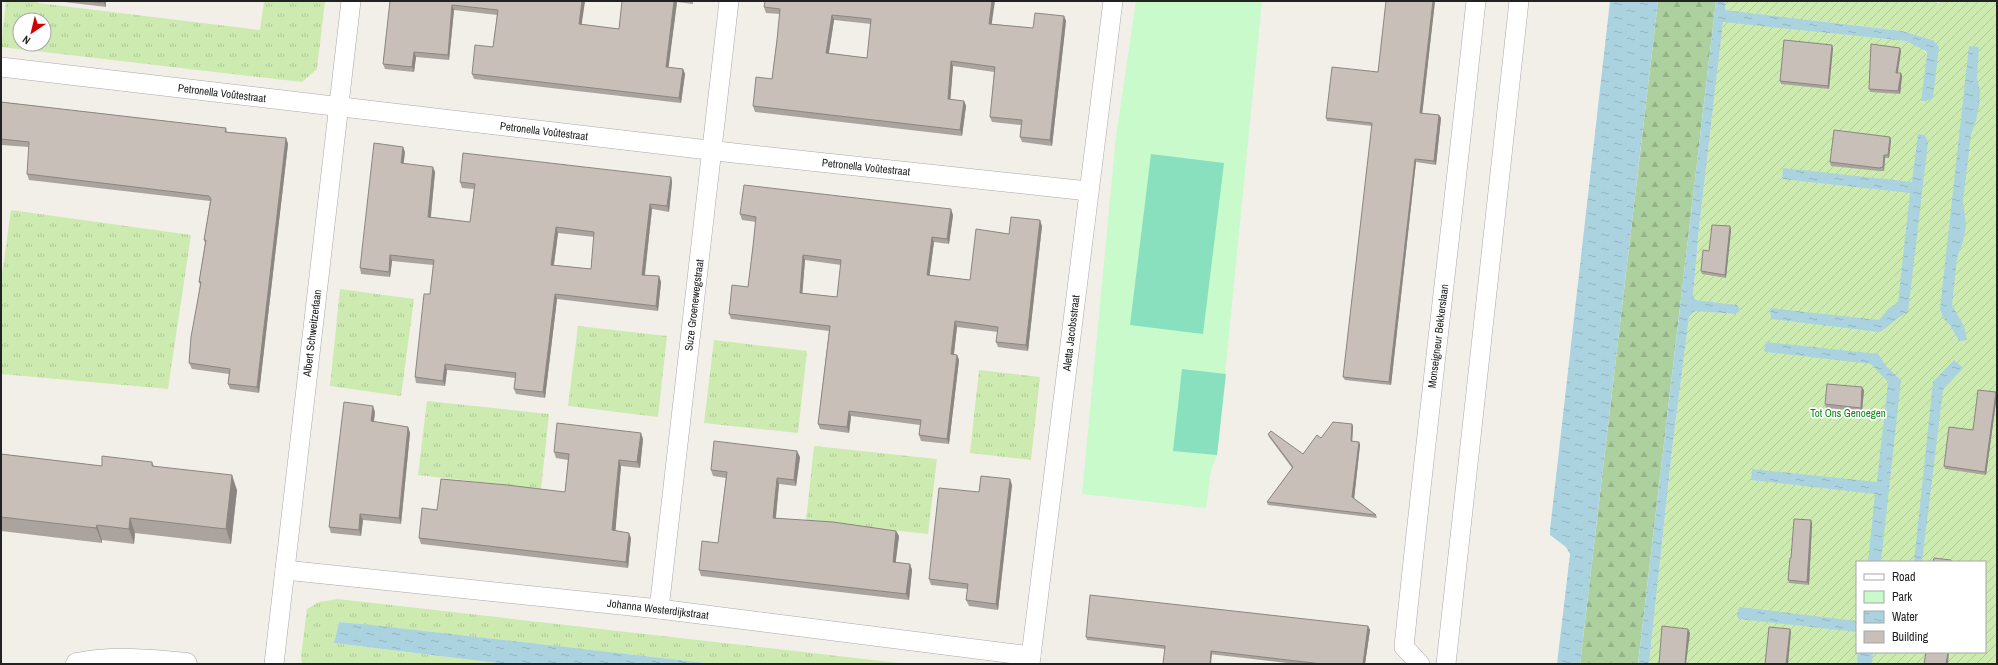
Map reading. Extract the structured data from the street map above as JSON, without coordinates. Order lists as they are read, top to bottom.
{
  "streets": {
    "street": [
      "Petronella Voûtestraat",
      "Suze Groenewegstraat",
      "Albert Schweitzerlaan",
      "Aletta Jacobsstraat",
      "Monseigneur Bekkerslaan",
      "Johanna Westerdijkstraat"
    ]
  },
  "crossings": [
    ["Petronella Voûtestraat", "Suze Groenewegstraat"],
    ["Petronella Voûtestraat", "Albert Schweitzerlaan"],
    ["Petronella Voûtestraat", "Aletta Jacobsstraat"],
    ["Suze Groenewegstraat", "Johanna Westerdijkstraat"],
    ["Albert Schweitzerlaan", "Johanna Westerdijkstraat"],
    ["Aletta Jacobsstraat", "Johanna Westerdijkstraat"]
  ],
  "parks": ["Tot Ons Genoegen"],
  "legend": [
    "Road",
    "Park",
    "Water",
    "Building"
  ],
  "north": "bottom left"
}
